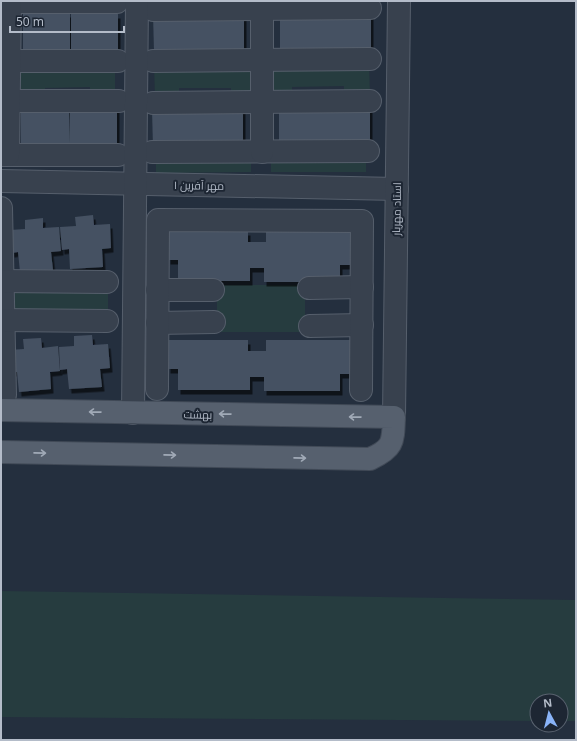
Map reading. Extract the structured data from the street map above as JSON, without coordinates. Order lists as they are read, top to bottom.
{
  "streets": {
    "main road": ["بهشت"],
    "street": ["مهر آفرین ۱", "استاد مهریار"]
  },
  "crossings": [
    ["مهر آفرین ۱", "استاد مهریار"],
    ["استاد مهریار", "بهشت"]
  ],
  "scale_bar": "50 m",
  "north": "top"
}
